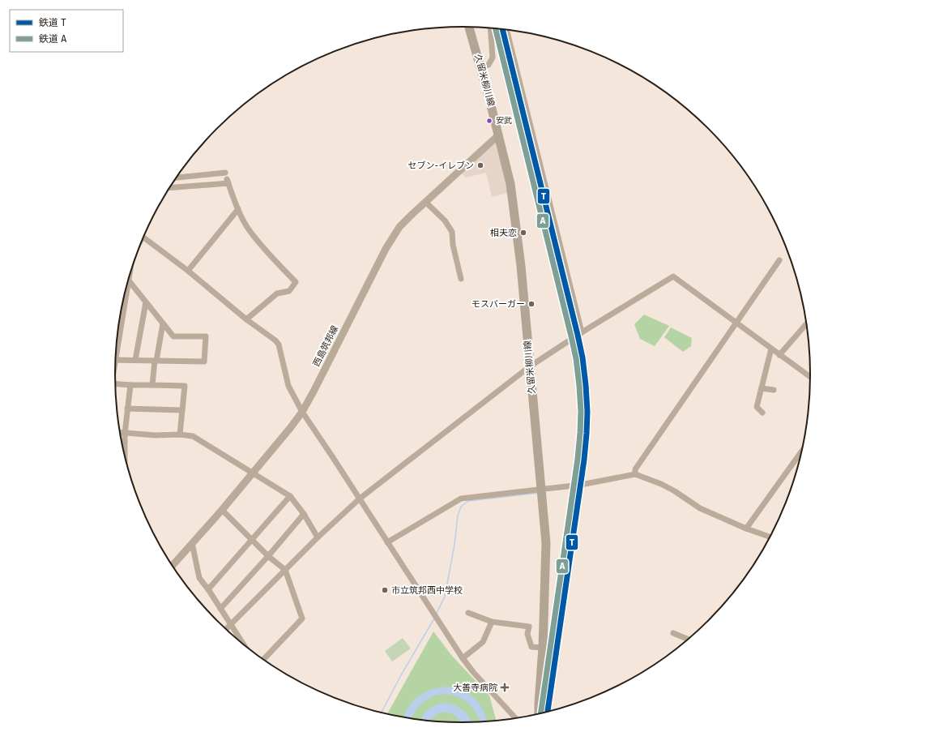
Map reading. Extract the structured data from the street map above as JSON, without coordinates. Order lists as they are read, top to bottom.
{
  "streets": {
    "main road": ["久留米柳川線", "西島筑邦線"]
  },
  "crossings": [
    ["久留米柳川線", "西島筑邦線"]
  ],
  "places": {
    "other": [
      "安武",
      "セブン-イレブン",
      "相夫恋",
      "モスバーガー",
      "市立筑邦西中学校"
    ],
    "health": ["大善寺病院"]
  },
  "lines": ["rail line A", "rail line T"],
  "legend": ["鉄道 T", "鉄道 A"]
}
